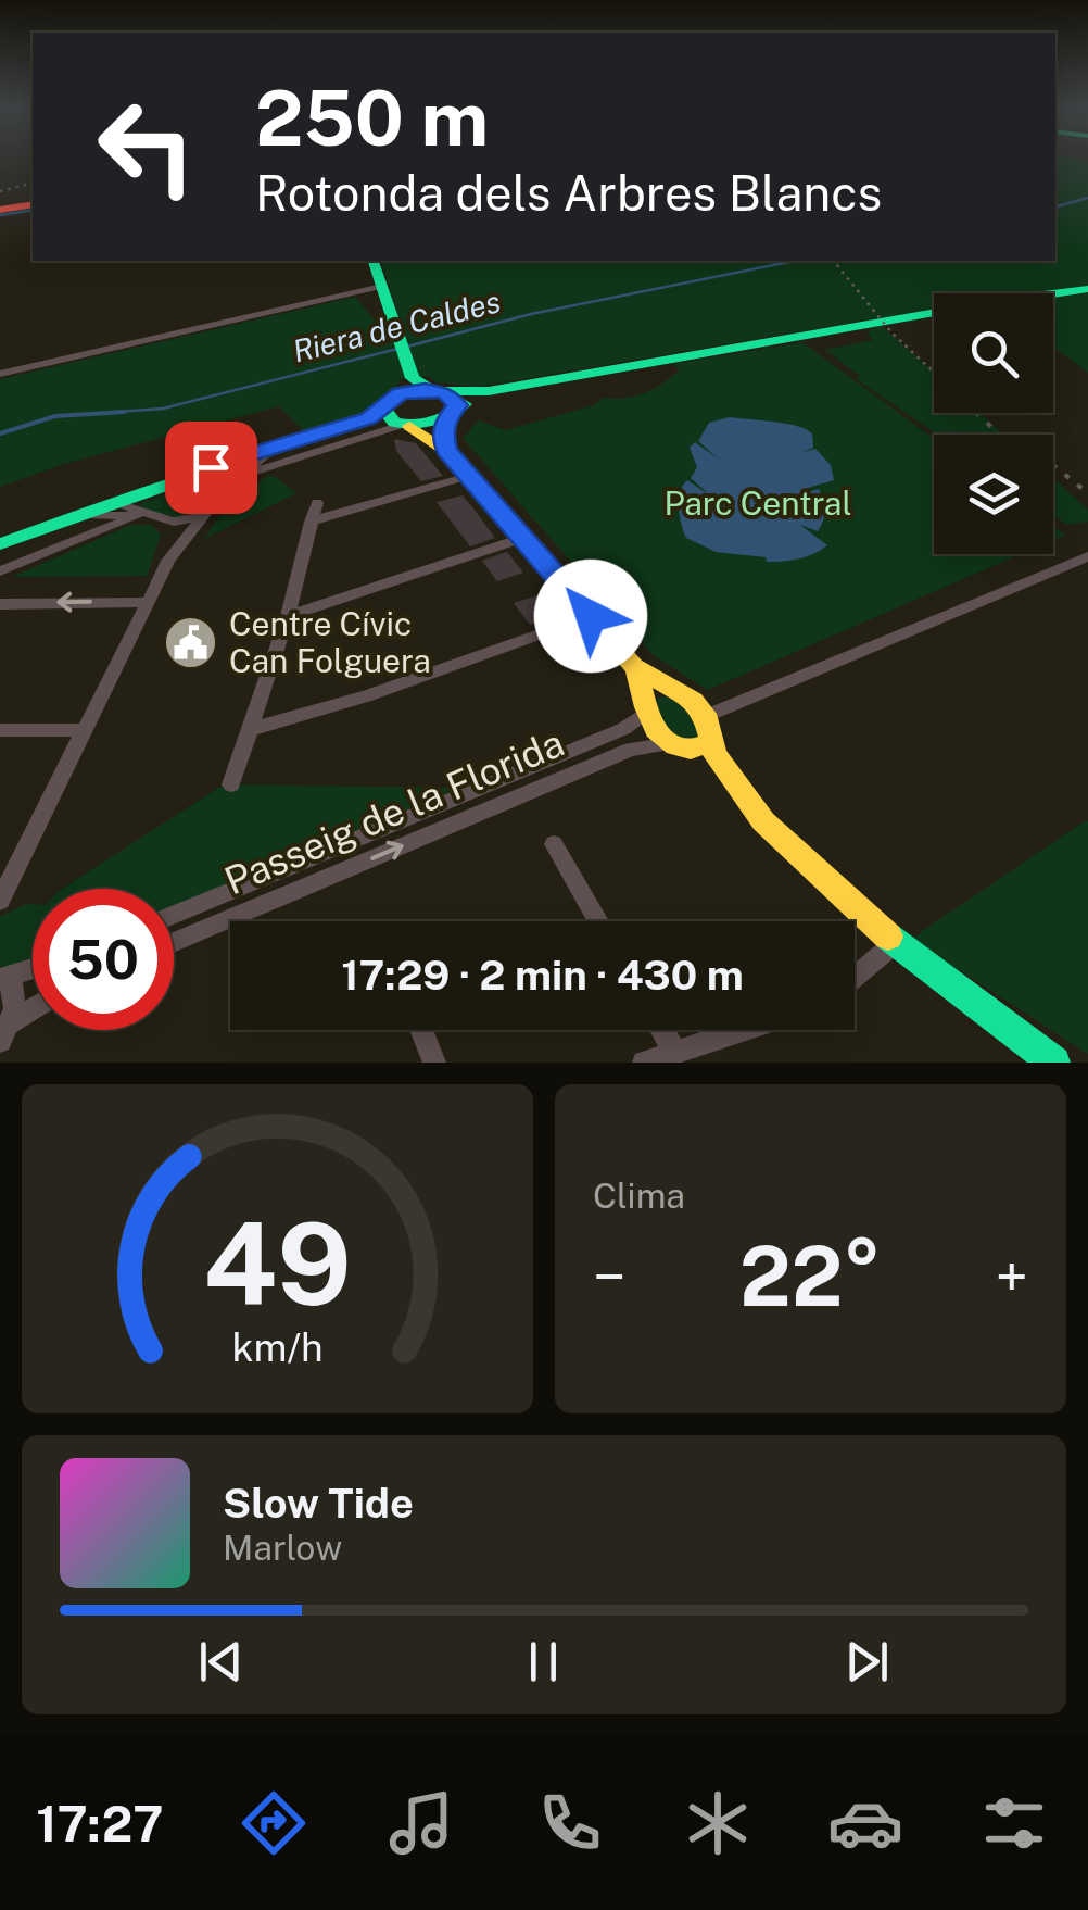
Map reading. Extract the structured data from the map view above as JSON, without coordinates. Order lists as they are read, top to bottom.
{
  "streets": {
    "street": ["Passeig de la Florida"]
  },
  "water": ["Riera de Caldes"],
  "parks": ["Parc Central"],
  "places": {
    "public building": ["Centre Cívic Can Folguera"]
  },
  "page": {
    "turn": ["250 m", "Rotonda dels Arbres Blancs"],
    "limit": "50",
    "trip": "17:29 · 2 min · 430 m",
    "tile": "Clima",
    "heat": ["−", "22°", "+"],
    "song": ["Slow Tide", "Marlow"],
    "tabs": "17:27",
    "gauge": ["49", "km/h"]
  }
}
